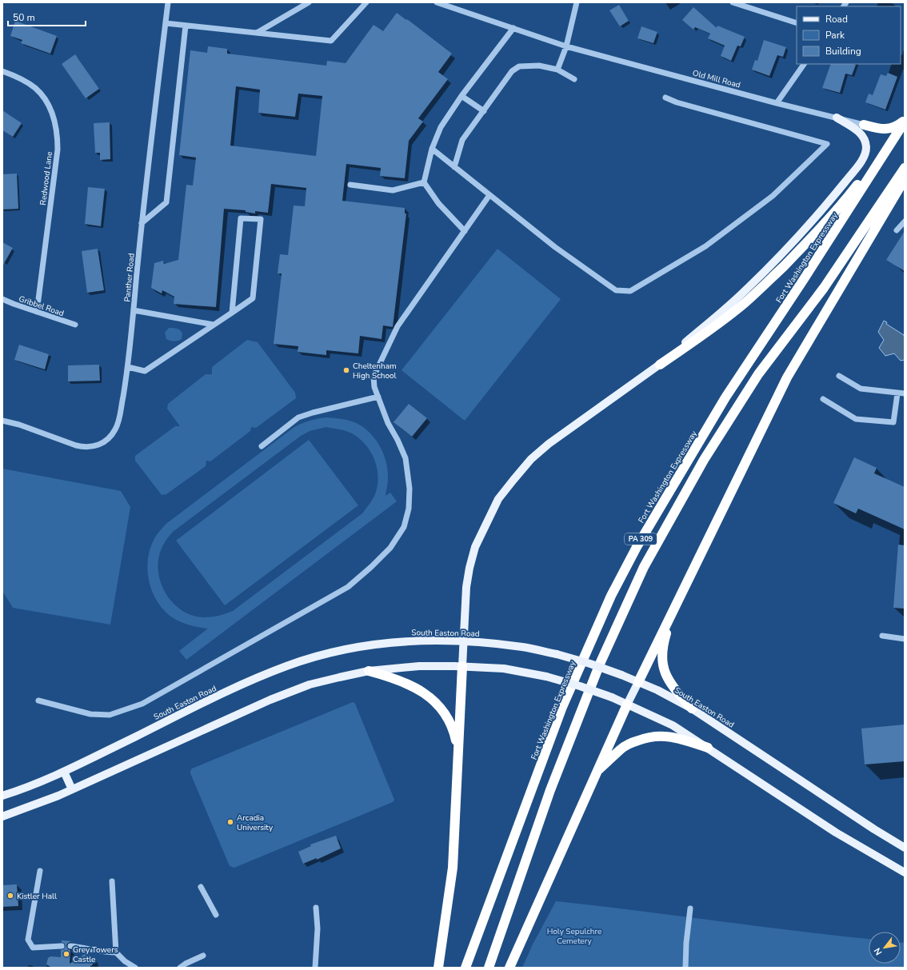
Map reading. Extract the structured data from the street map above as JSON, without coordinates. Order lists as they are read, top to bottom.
{
  "streets": {
    "highway": ["Fort Washington Expressway", "PA 309"],
    "main road": ["South Easton Road"],
    "street": [
      "Old Mill Road",
      "Redwood Lane",
      "Panther Road",
      "Gribbel Road"
    ]
  },
  "crossings": [
    ["Redwood Lane", "Gribbel Road"],
    ["Fort Washington Expressway", "PA 309"]
  ],
  "parks": ["Holy Sepulchre Cemetery"],
  "places": [
    "Cheltenham High School",
    "Arcadia University",
    "Kistler Hall",
    "Grey Towers Castle"
  ],
  "legend": ["Road", "Park", "Building"],
  "scale_bar": "50 m",
  "north": "bottom left"
}
